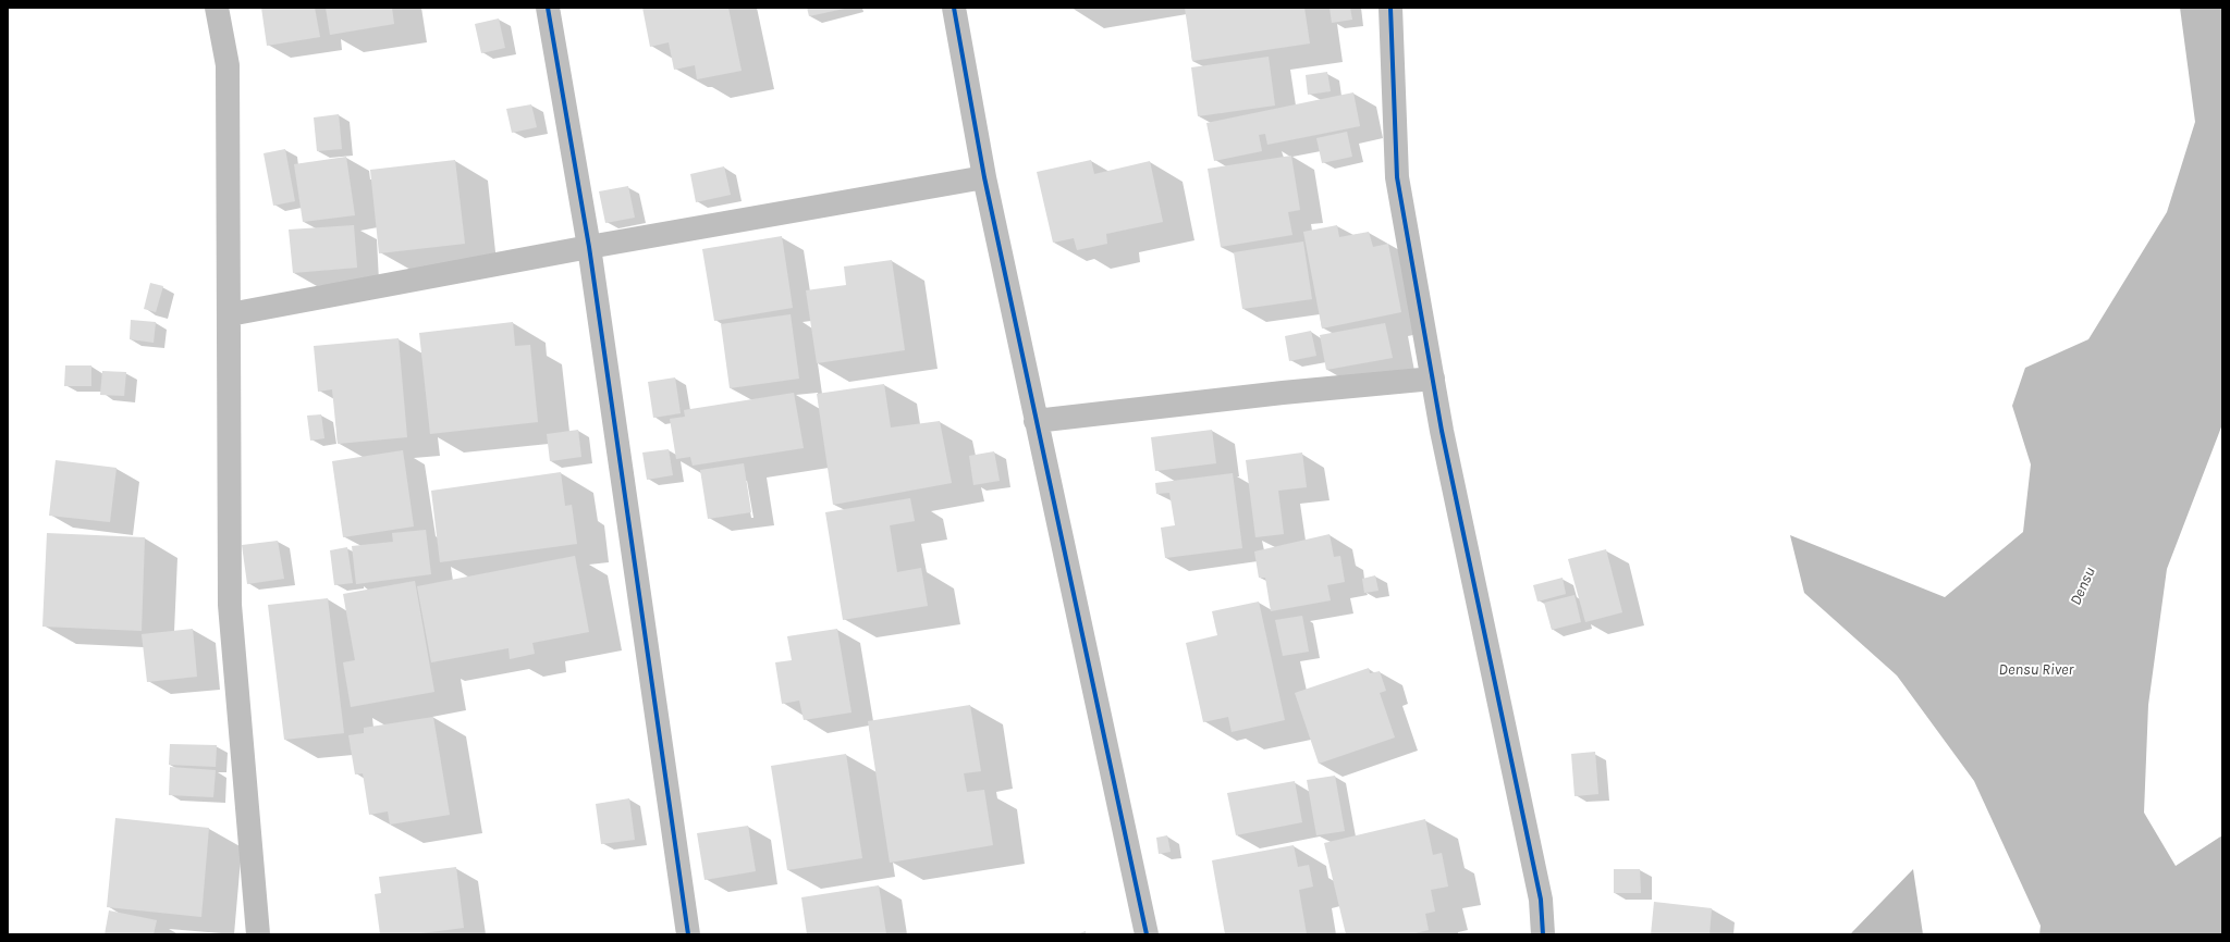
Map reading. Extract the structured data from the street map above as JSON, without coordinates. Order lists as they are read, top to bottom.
{
  "water": ["Densu", "Densu River"]
}
